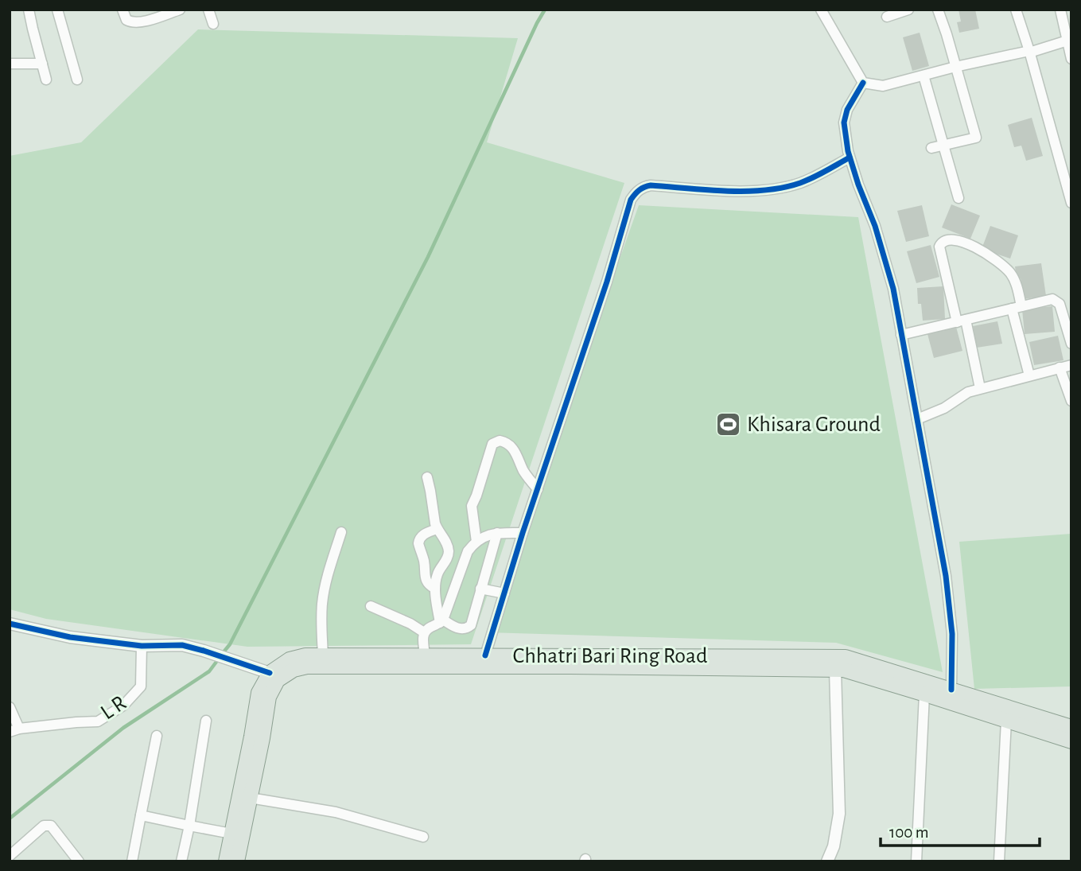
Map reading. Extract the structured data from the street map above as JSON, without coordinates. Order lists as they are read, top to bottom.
{
  "streets": {
    "main road": ["Chhatri Bari Ring Road"],
    "street": ["L R"]
  },
  "places": {
    "sports": ["Khisara Ground"]
  },
  "scale_bar": "100 m"
}
